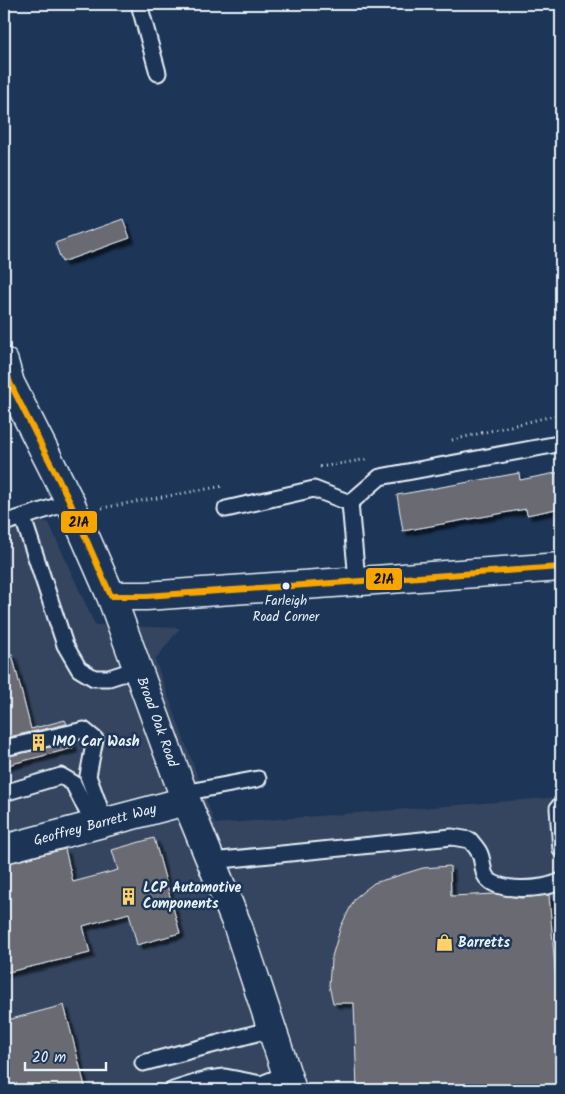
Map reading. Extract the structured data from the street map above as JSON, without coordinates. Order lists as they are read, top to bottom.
{
  "streets": {
    "street": ["Broad Oak Road", "Geoffrey Barrett Way"]
  },
  "crossings": [
    ["Broad Oak Road", "Geoffrey Barrett Way"]
  ],
  "places": {
    "other": ["Farleigh Road Corner"],
    "building": ["IMO Car Wash", "LCP Automotive Components"],
    "shop": ["Barretts"]
  },
  "lines": ["transit line 21A"],
  "scale_bar": "20 m"
}
